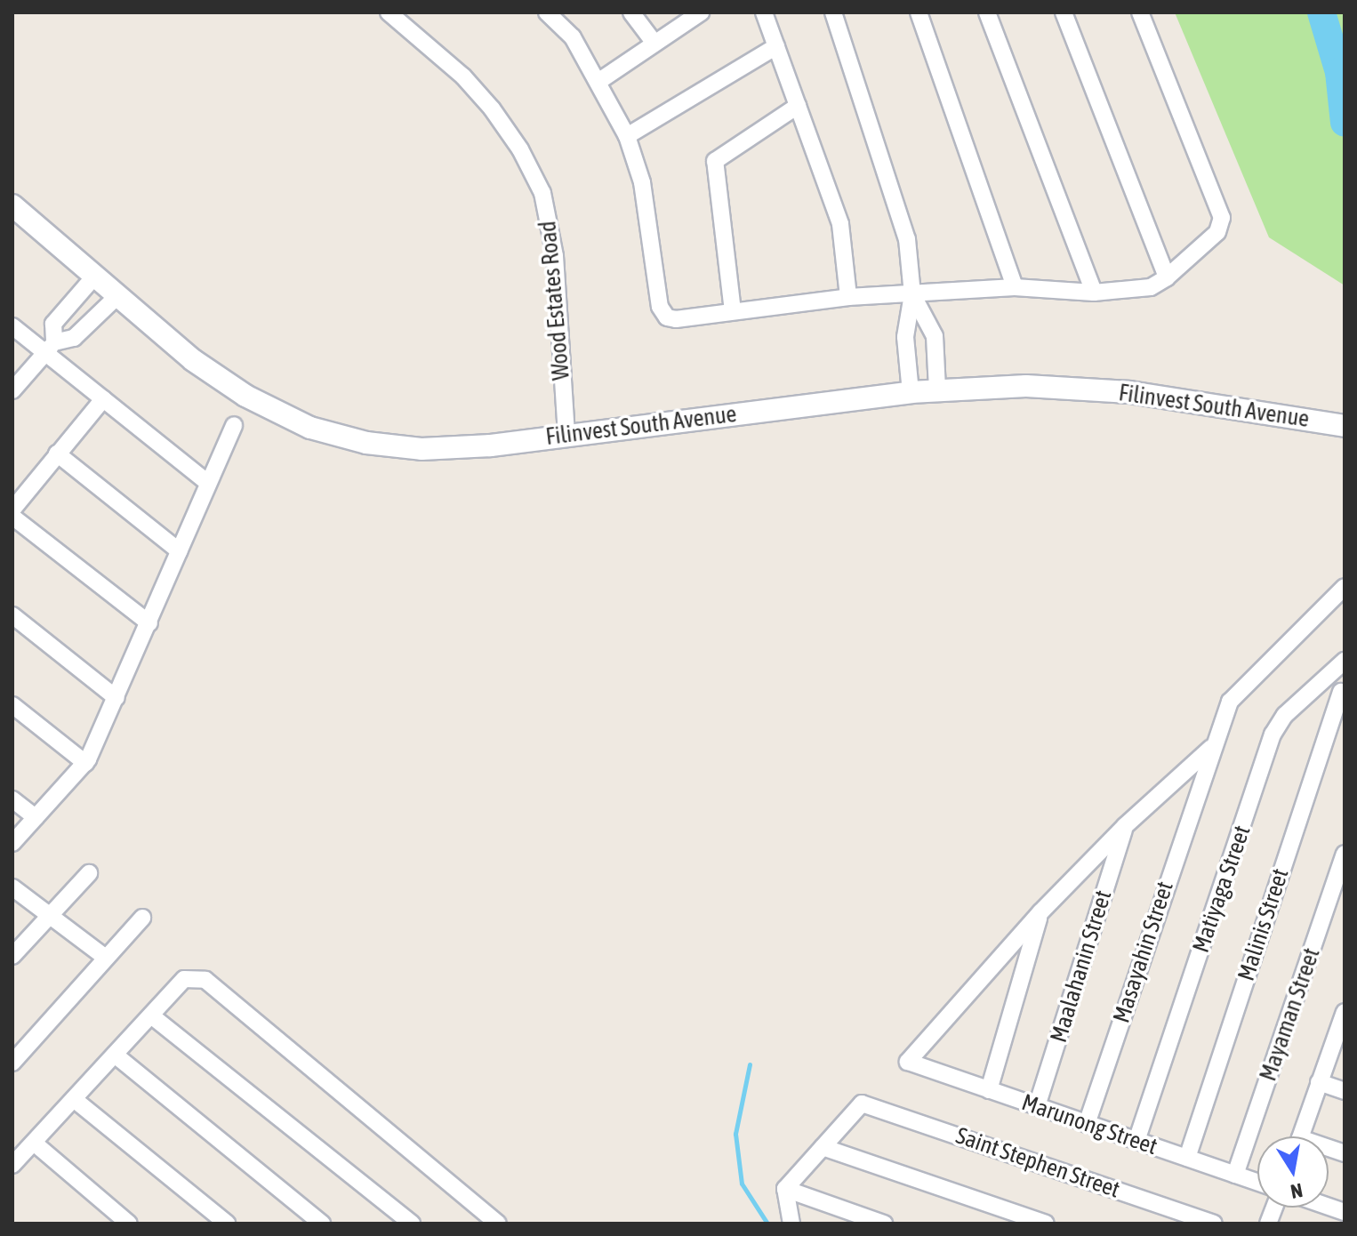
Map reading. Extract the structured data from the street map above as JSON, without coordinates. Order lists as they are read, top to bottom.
{
  "streets": {
    "street": [
      "Wood Estates Road",
      "Filinvest South Avenue",
      "Matiyaga Street",
      "Malinis Street",
      "Masayahin Street",
      "Maalahanin Street",
      "Mayaman Street",
      "Marunong Street",
      "Saint Stephen Street"
    ]
  },
  "crossings": [
    ["Wood Estates Road", "Filinvest South Avenue"],
    ["Matiyaga Street", "Marunong Street"],
    ["Malinis Street", "Marunong Street"],
    ["Masayahin Street", "Marunong Street"],
    ["Maalahanin Street", "Marunong Street"],
    ["Mayaman Street", "Marunong Street"]
  ],
  "north": "bottom"
}
